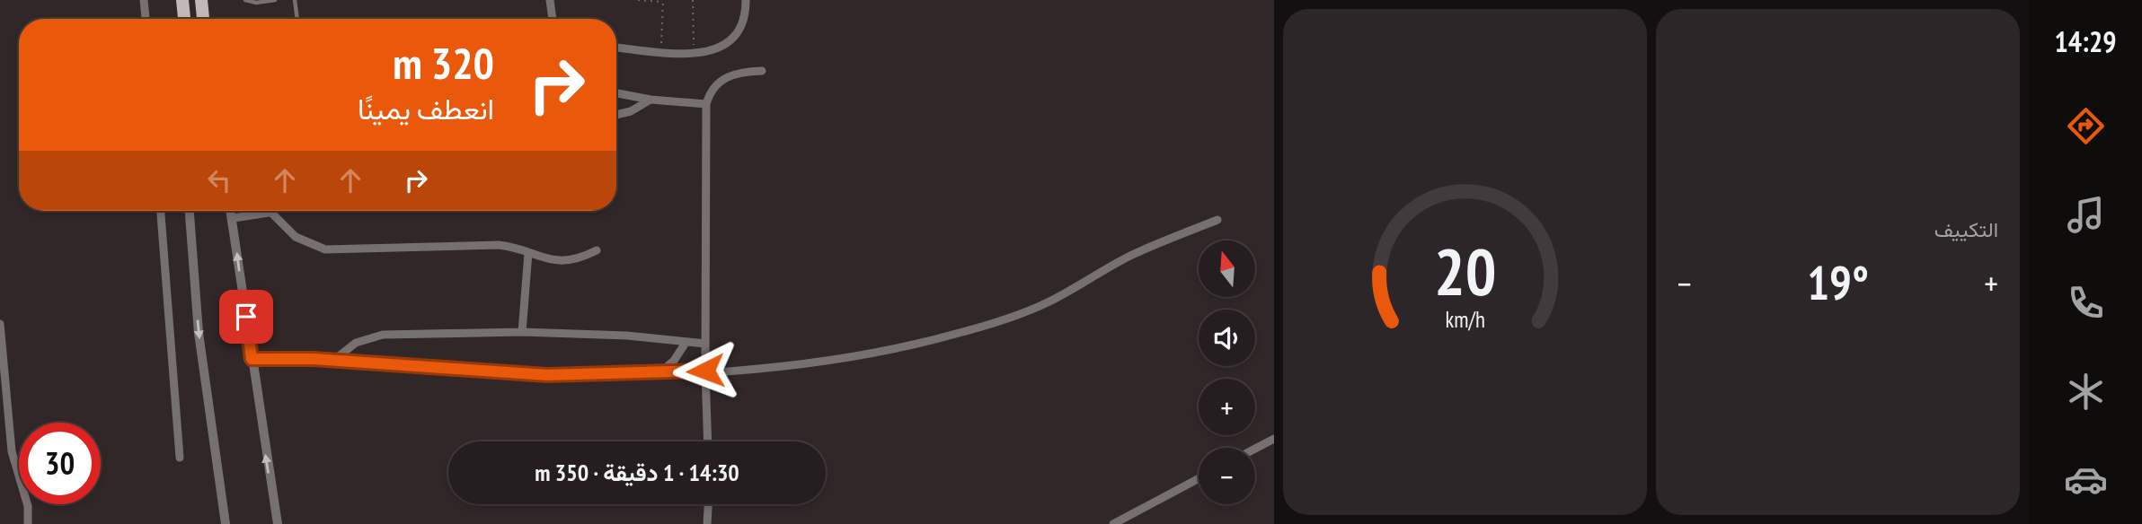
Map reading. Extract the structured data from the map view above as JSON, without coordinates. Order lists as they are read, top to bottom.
{
  "north": "top",
  "page": {
    "tabs": "14:29",
    "tile": "التكييف",
    "turn": ["320 m", "انعطف يمينًا"],
    "map_buttons": ["+", "−"],
    "heat": ["−", "19°", "+"],
    "limit": "30",
    "trip": "14:30 · 1 دقيقة · 350 m",
    "gauge": ["20", "km/h"]
  }
}
